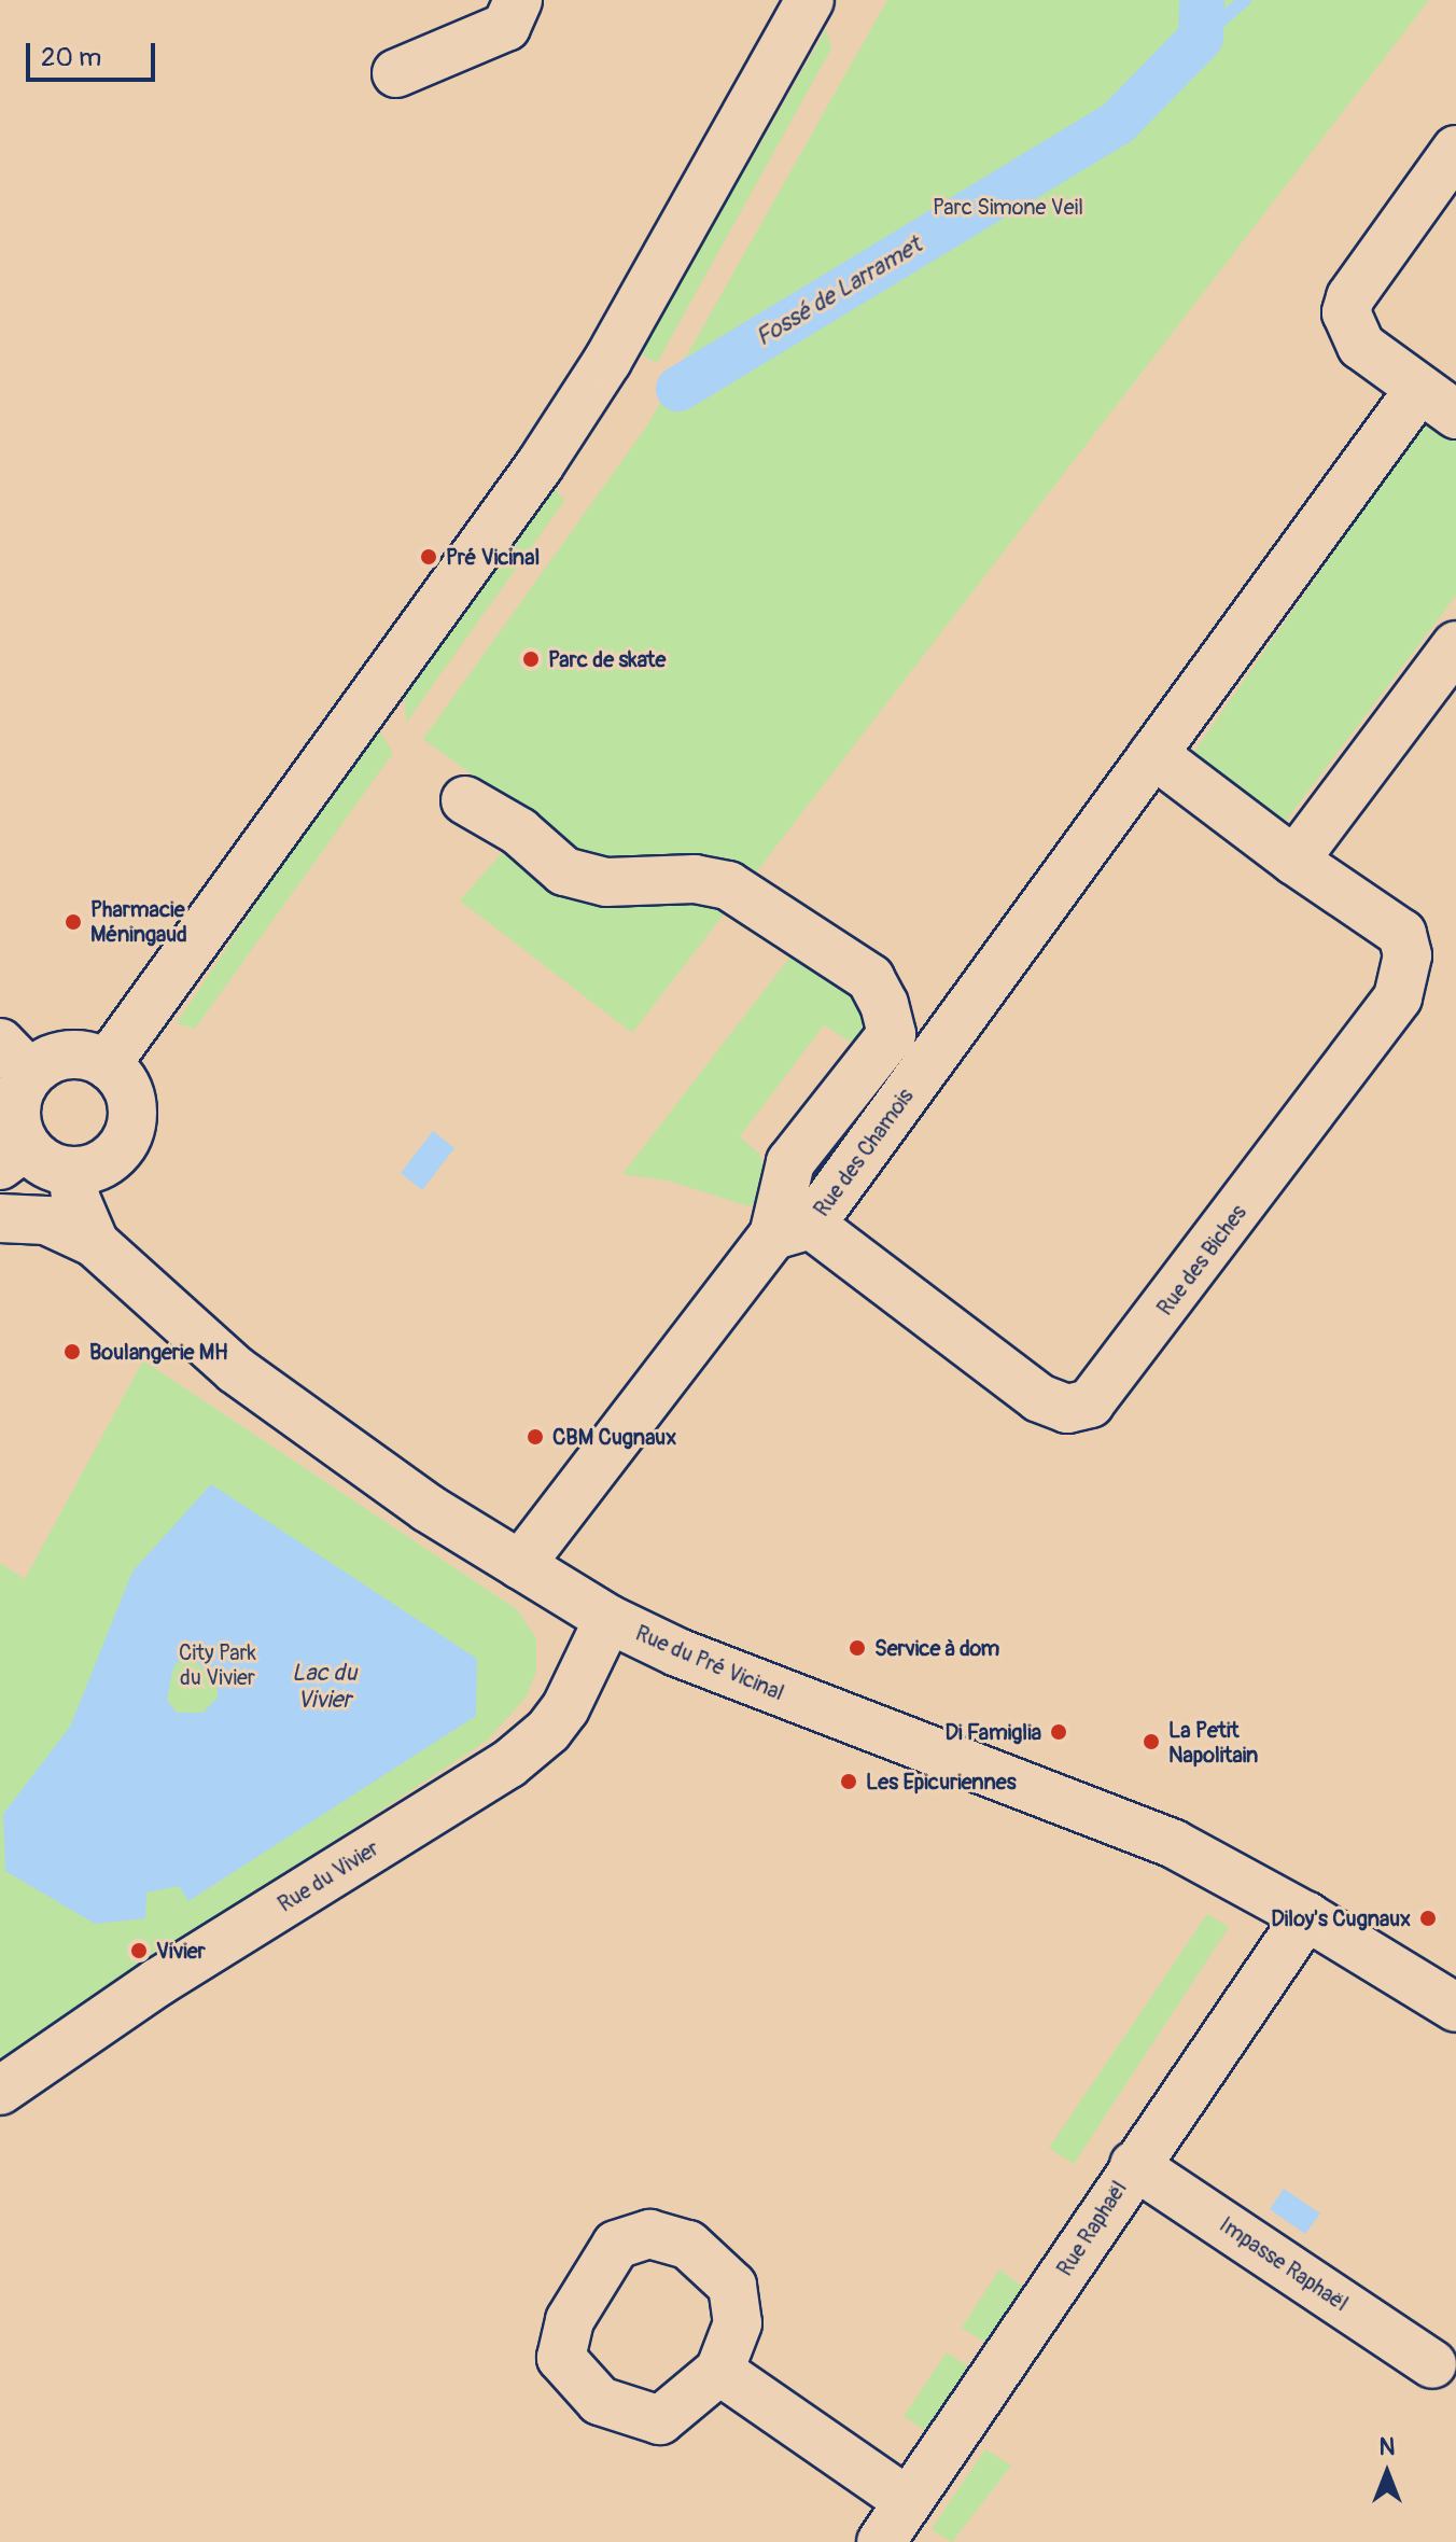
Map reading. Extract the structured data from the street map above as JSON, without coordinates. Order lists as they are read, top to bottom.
{
  "streets": {
    "street": [
      "Rue des Chamois",
      "Rue des Biches",
      "Rue du Pré Vicinal",
      "Rue du Vivier",
      "Rue Raphaël",
      "Impasse Raphaël"
    ]
  },
  "crossings": [
    ["Rue des Chamois", "Rue des Biches"],
    ["Rue des Chamois", "Rue du Pré Vicinal"],
    ["Rue du Pré Vicinal", "Rue du Vivier"],
    ["Rue du Pré Vicinal", "Rue Raphaël"],
    ["Rue Raphaël", "Impasse Raphaël"]
  ],
  "water": ["Fossé de Larramet", "Lac du Vivier"],
  "parks": ["Parc Simone Veil", "City Park du Vivier"],
  "places": [
    "Pré Vicinal",
    "Parc de skate",
    "Pharmacie Méningaud",
    "Boulangerie MH",
    "CBM Cugnaux",
    "Service à dom",
    "Di Famiglia",
    "La Petit Napolitain",
    "Les Epicuriennes",
    "Diloy's Cugnaux",
    "Vivier"
  ],
  "scale_bar": "20 m",
  "north": "top"
}
